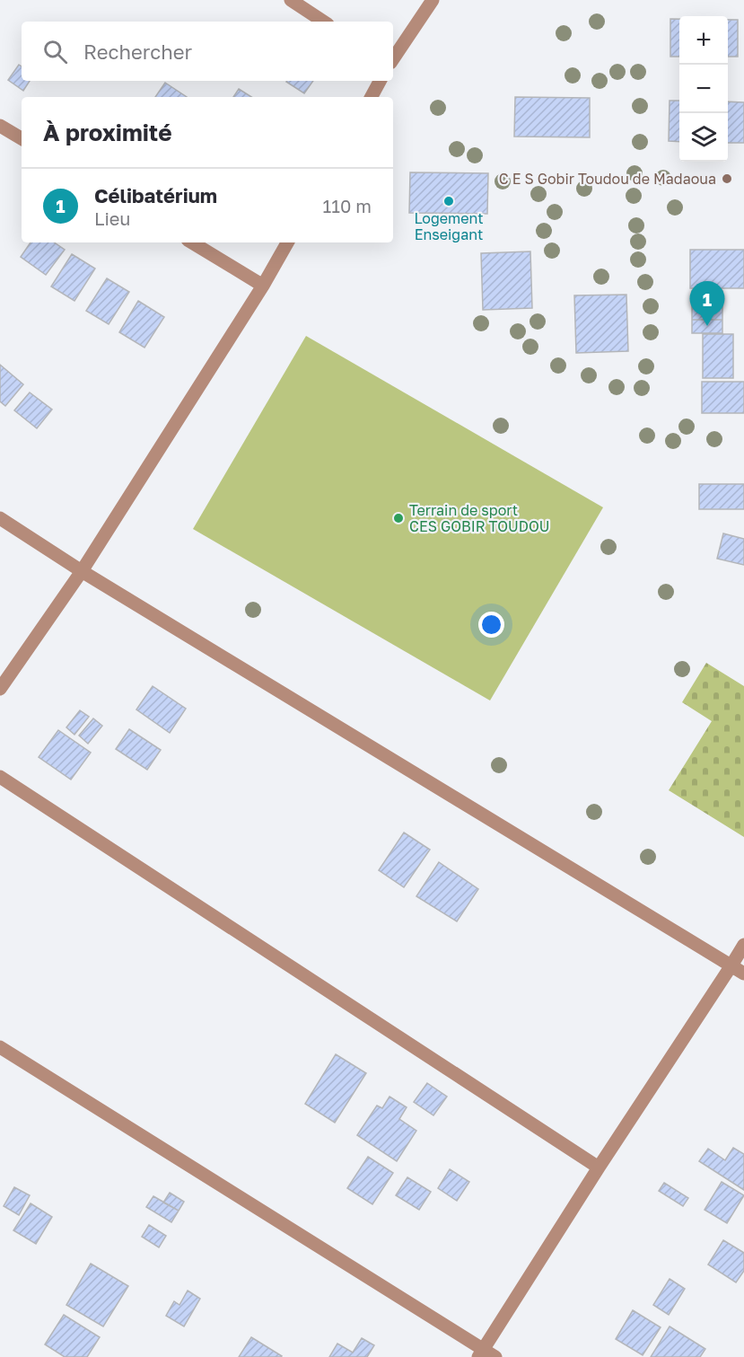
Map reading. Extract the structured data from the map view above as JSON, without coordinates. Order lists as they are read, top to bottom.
{
  "places": ["C E S Gobir Toudou de Madaoua", "Logement Enseigant", "Terrain de sport CES GOBIR TOUDOU"],
  "page": {
    "map_buttons": ["+", "−"],
    "search": "Rechercher",
    "heading": "À proximité",
    "list": [
      {
        "mark": "1",
        "name": "Célibatérium",
        "note": "Lieu",
        "value": "110 m"
      }
    ],
    "pins": "1"
  }
}
